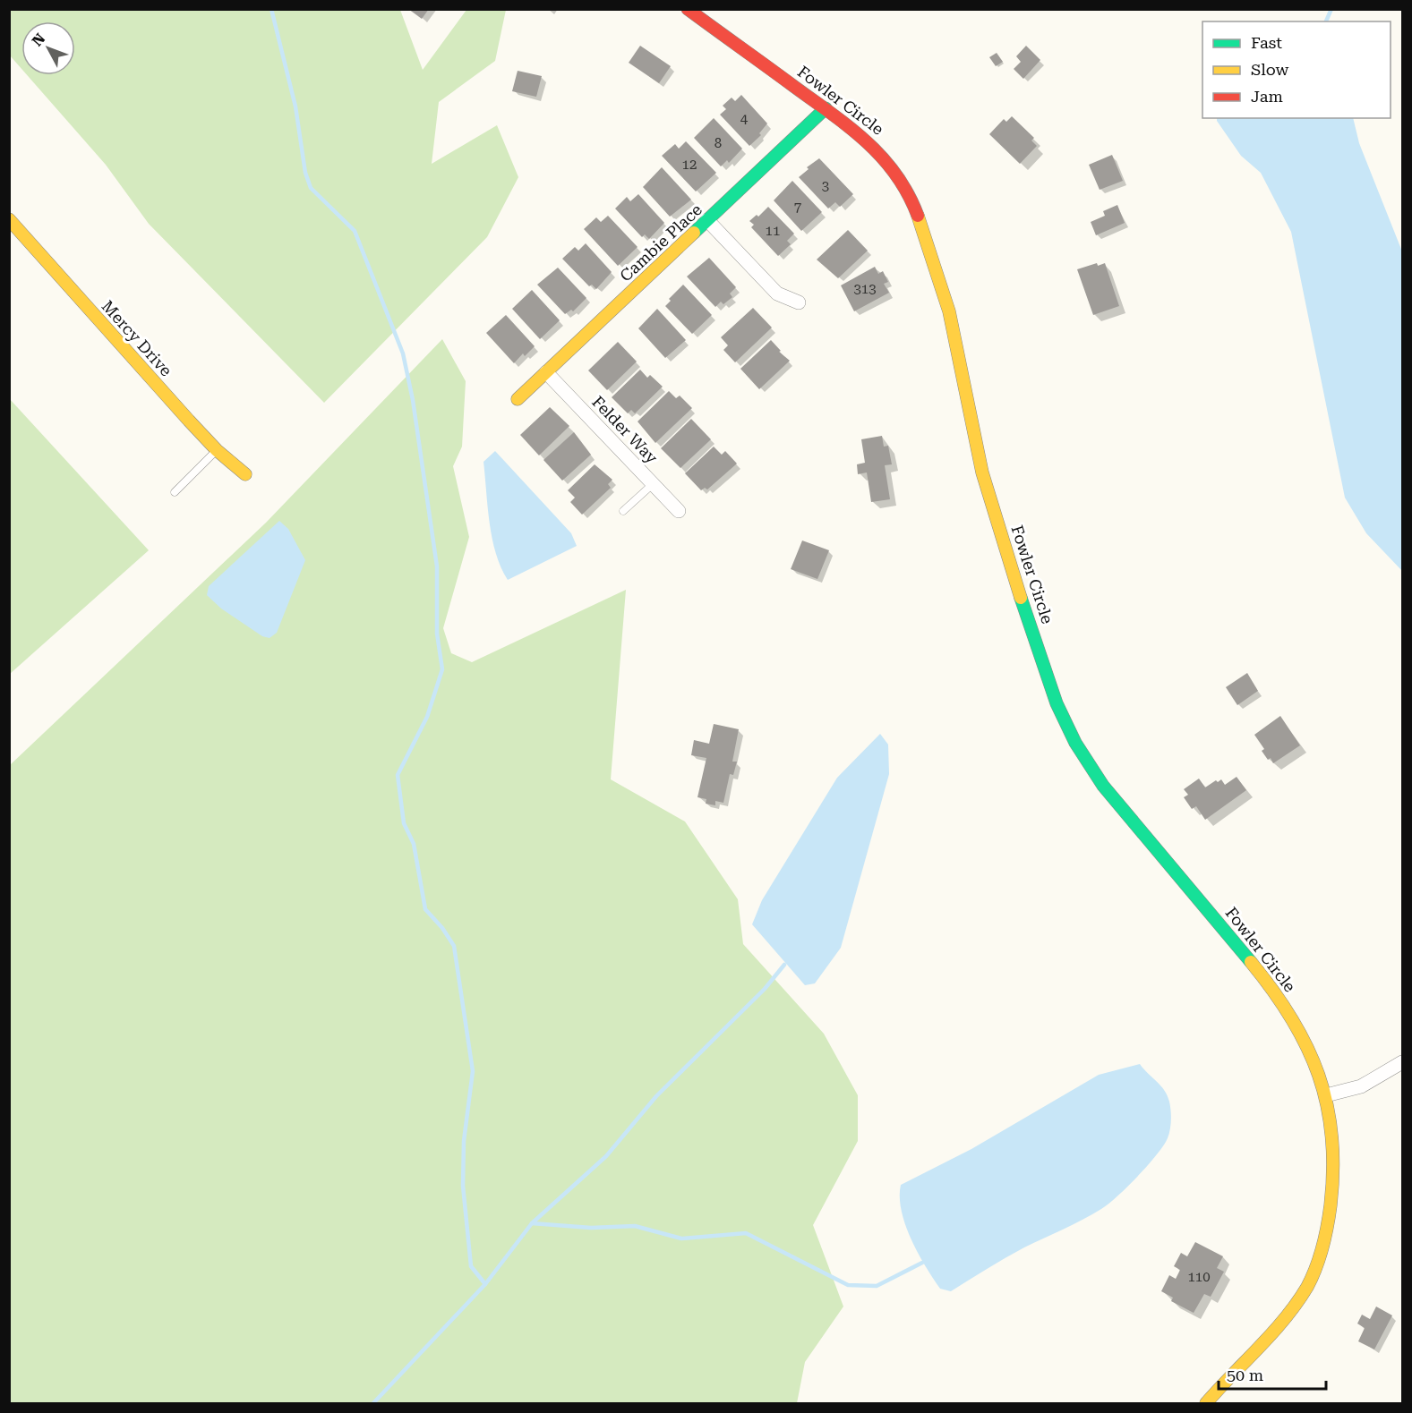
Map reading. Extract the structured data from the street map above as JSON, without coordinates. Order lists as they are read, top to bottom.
{
  "streets": {
    "street": [
      "Fowler Circle",
      "Cambie Place",
      "Mercy Drive",
      "Felder Way"
    ]
  },
  "crossings": [
    ["Fowler Circle", "Cambie Place"],
    ["Cambie Place", "Felder Way"]
  ],
  "house_numbers": [
    "4",
    "8",
    "12",
    "3",
    "7",
    "11",
    "313",
    "110"
  ],
  "legend": ["Fast", "Slow", "Jam"],
  "scale_bar": "50 m",
  "north": "top left"
}
